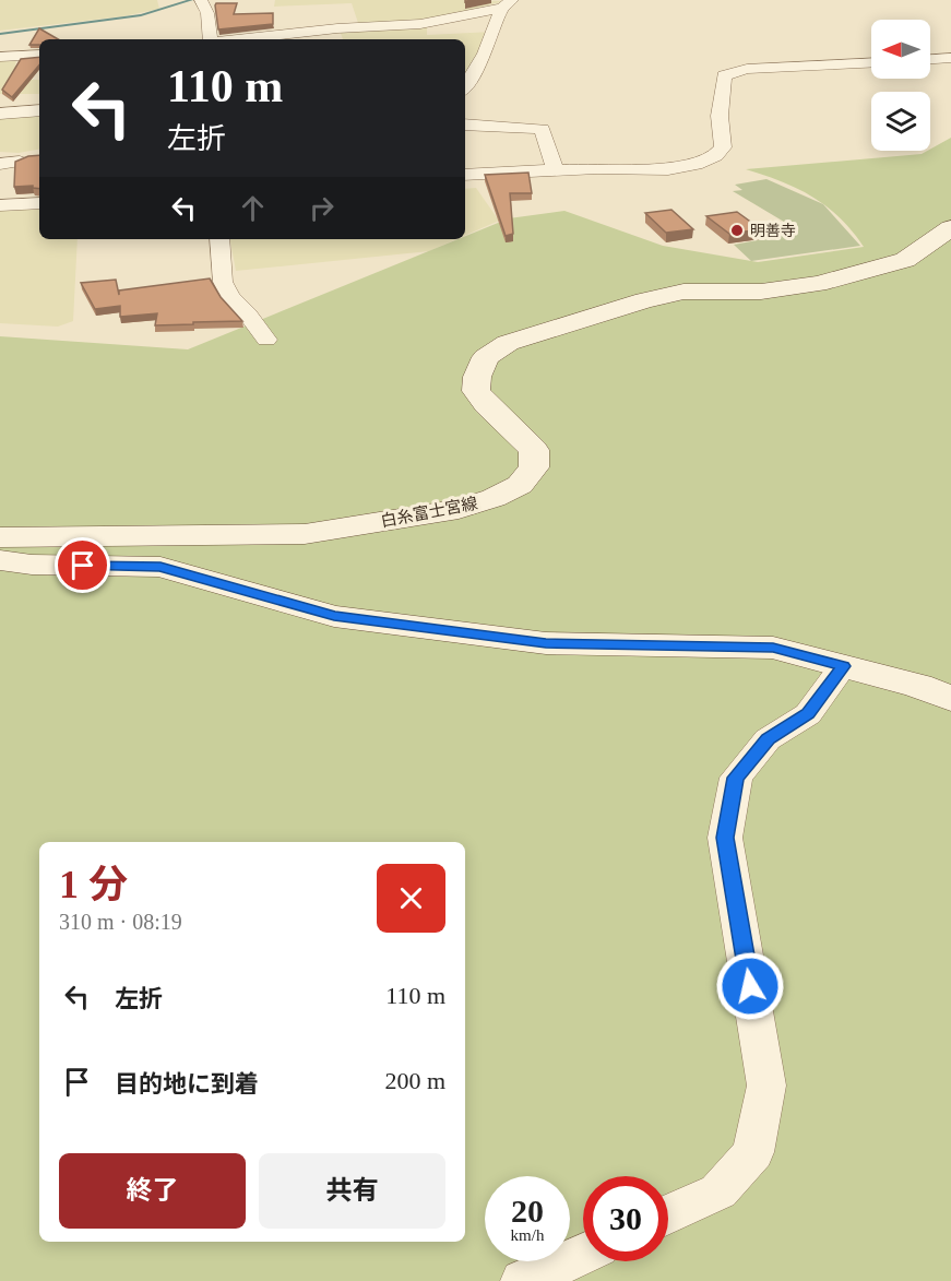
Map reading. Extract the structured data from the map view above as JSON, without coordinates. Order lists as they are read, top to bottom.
{
  "streets": {
    "main road": ["白糸富士宮線"]
  },
  "places": ["明善寺"],
  "north": "left",
  "page": {
    "turn": ["110 m", "左折"],
    "heading": ["1 分", "310 m · 08:19"],
    "list": [
      {
        "name": "左折",
        "value": "110 m"
      },
      {
        "name": "目的地に到着",
        "value": "200 m"
      }
    ],
    "buttons": ["終了", "共有"],
    "speed": "20 km/h",
    "limit": "30"
  }
}
